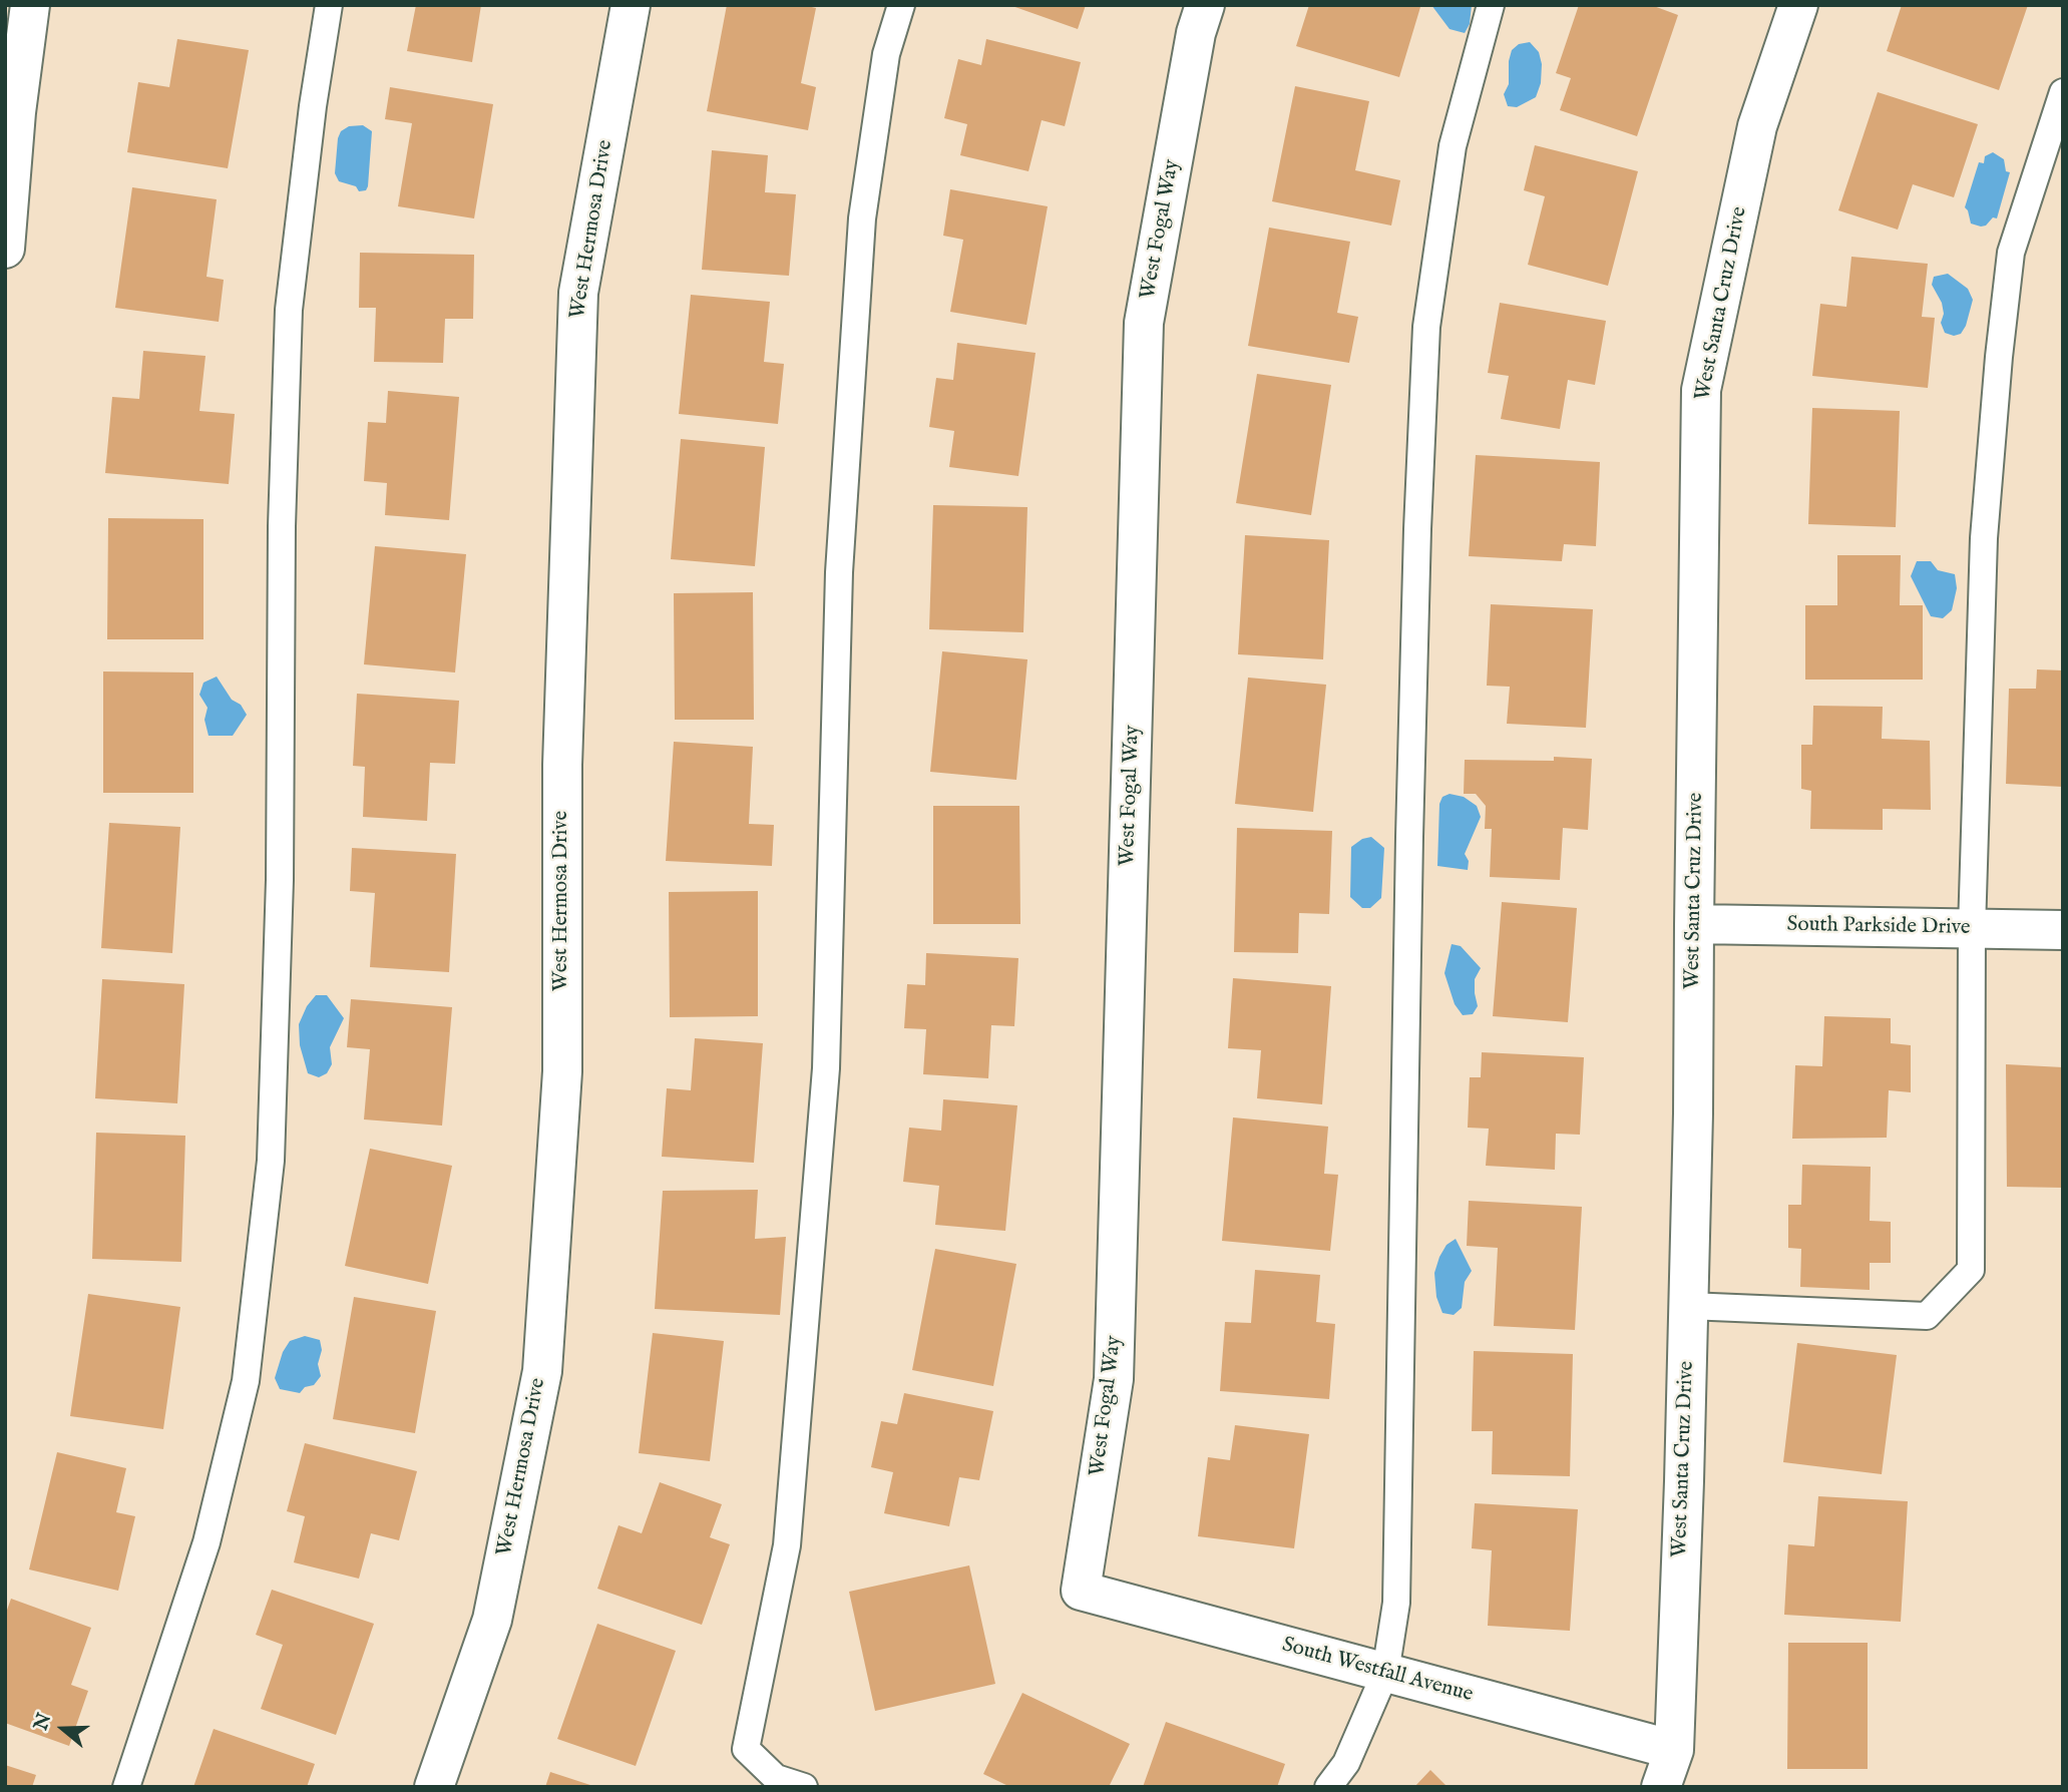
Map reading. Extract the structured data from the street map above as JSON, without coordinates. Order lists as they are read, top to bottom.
{
  "streets": {
    "street": [
      "West Hermosa Drive",
      "West Fogal Way",
      "West Santa Cruz Drive",
      "South Parkside Drive",
      "South Westfall Avenue"
    ]
  },
  "crossings": [
    ["West Fogal Way", "South Westfall Avenue"],
    ["West Santa Cruz Drive", "South Parkside Drive"],
    ["West Santa Cruz Drive", "South Westfall Avenue"]
  ],
  "north": "left"
}
